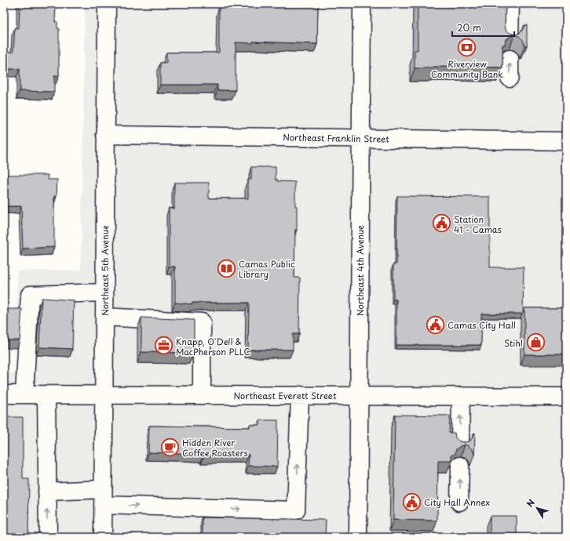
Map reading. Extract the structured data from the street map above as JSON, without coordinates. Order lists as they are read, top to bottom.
{
  "streets": {
    "street": [
      "Northeast Franklin Street",
      "Northeast 5th Avenue",
      "Northeast 4th Avenue",
      "Northeast Everett Street"
    ]
  },
  "crossings": [
    ["Northeast Franklin Street", "Northeast 5th Avenue"],
    ["Northeast Franklin Street", "Northeast 4th Avenue"],
    ["Northeast 5th Avenue", "Northeast Everett Street"],
    ["Northeast 4th Avenue", "Northeast Everett Street"]
  ],
  "places": {
    "bank": ["Riverview Community Bank"],
    "public building": ["Station 41 - Camas", "Camas City Hall", "City Hall Annex"],
    "library": ["Camas Public Library"],
    "shop": ["Stihl"],
    "office": ["Knapp, O'Dell & MacPherson PLLC"],
    "cafe": ["Hidden River Coffee Roasters"]
  },
  "scale_bar": "20 m",
  "north": "top left"
}
